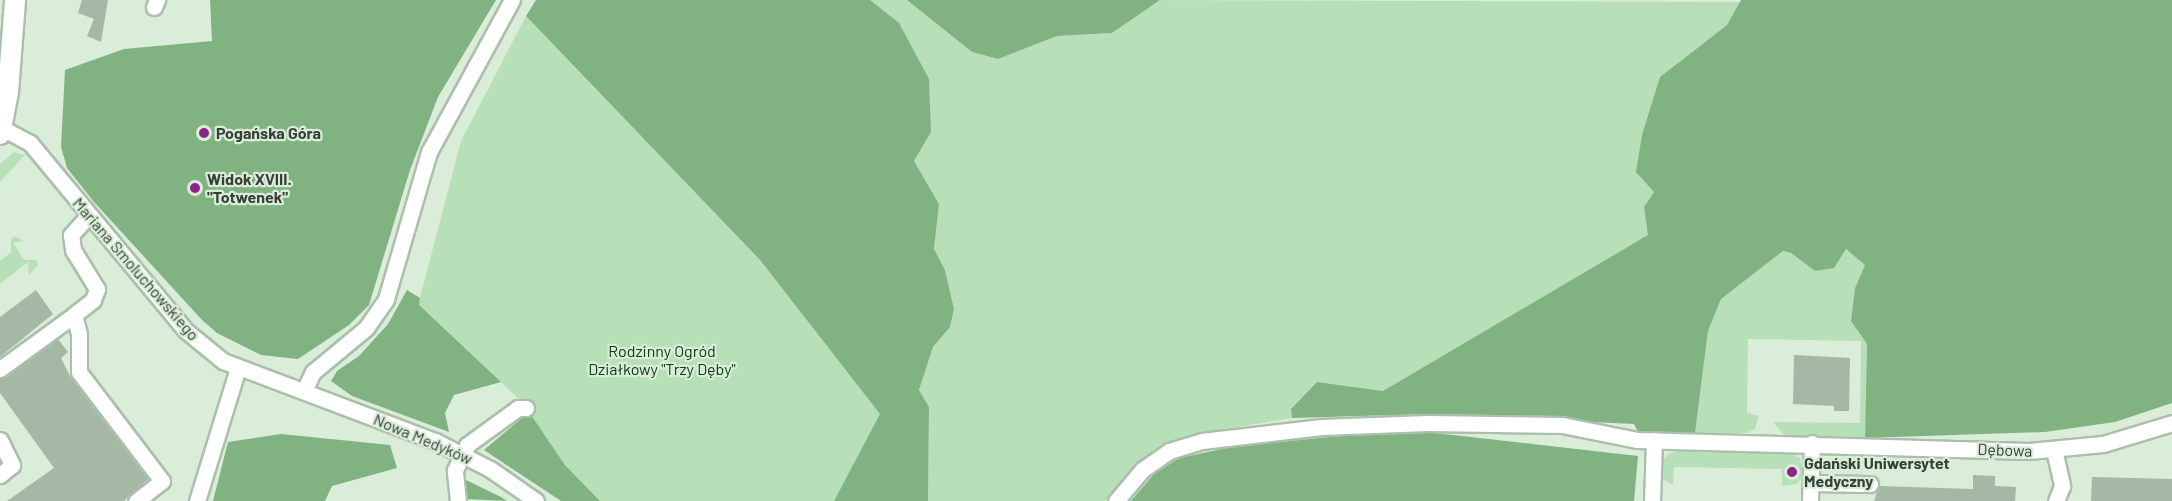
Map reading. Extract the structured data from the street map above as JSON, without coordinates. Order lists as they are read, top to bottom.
{
  "streets": {
    "street": ["Mariana Smoluchowskiego", "Nowa Medyków", "Dębowa"]
  },
  "crossings": [
    ["Mariana Smoluchowskiego", "Nowa Medyków"]
  ],
  "parks": ["Rodzinny Ogród Działkowy \"Trzy Dęby\""],
  "places": ["Pogańska Góra", "Widok XVIII. \"Totwenek\"", "Gdański Uniwersytet Medyczny"]
}
